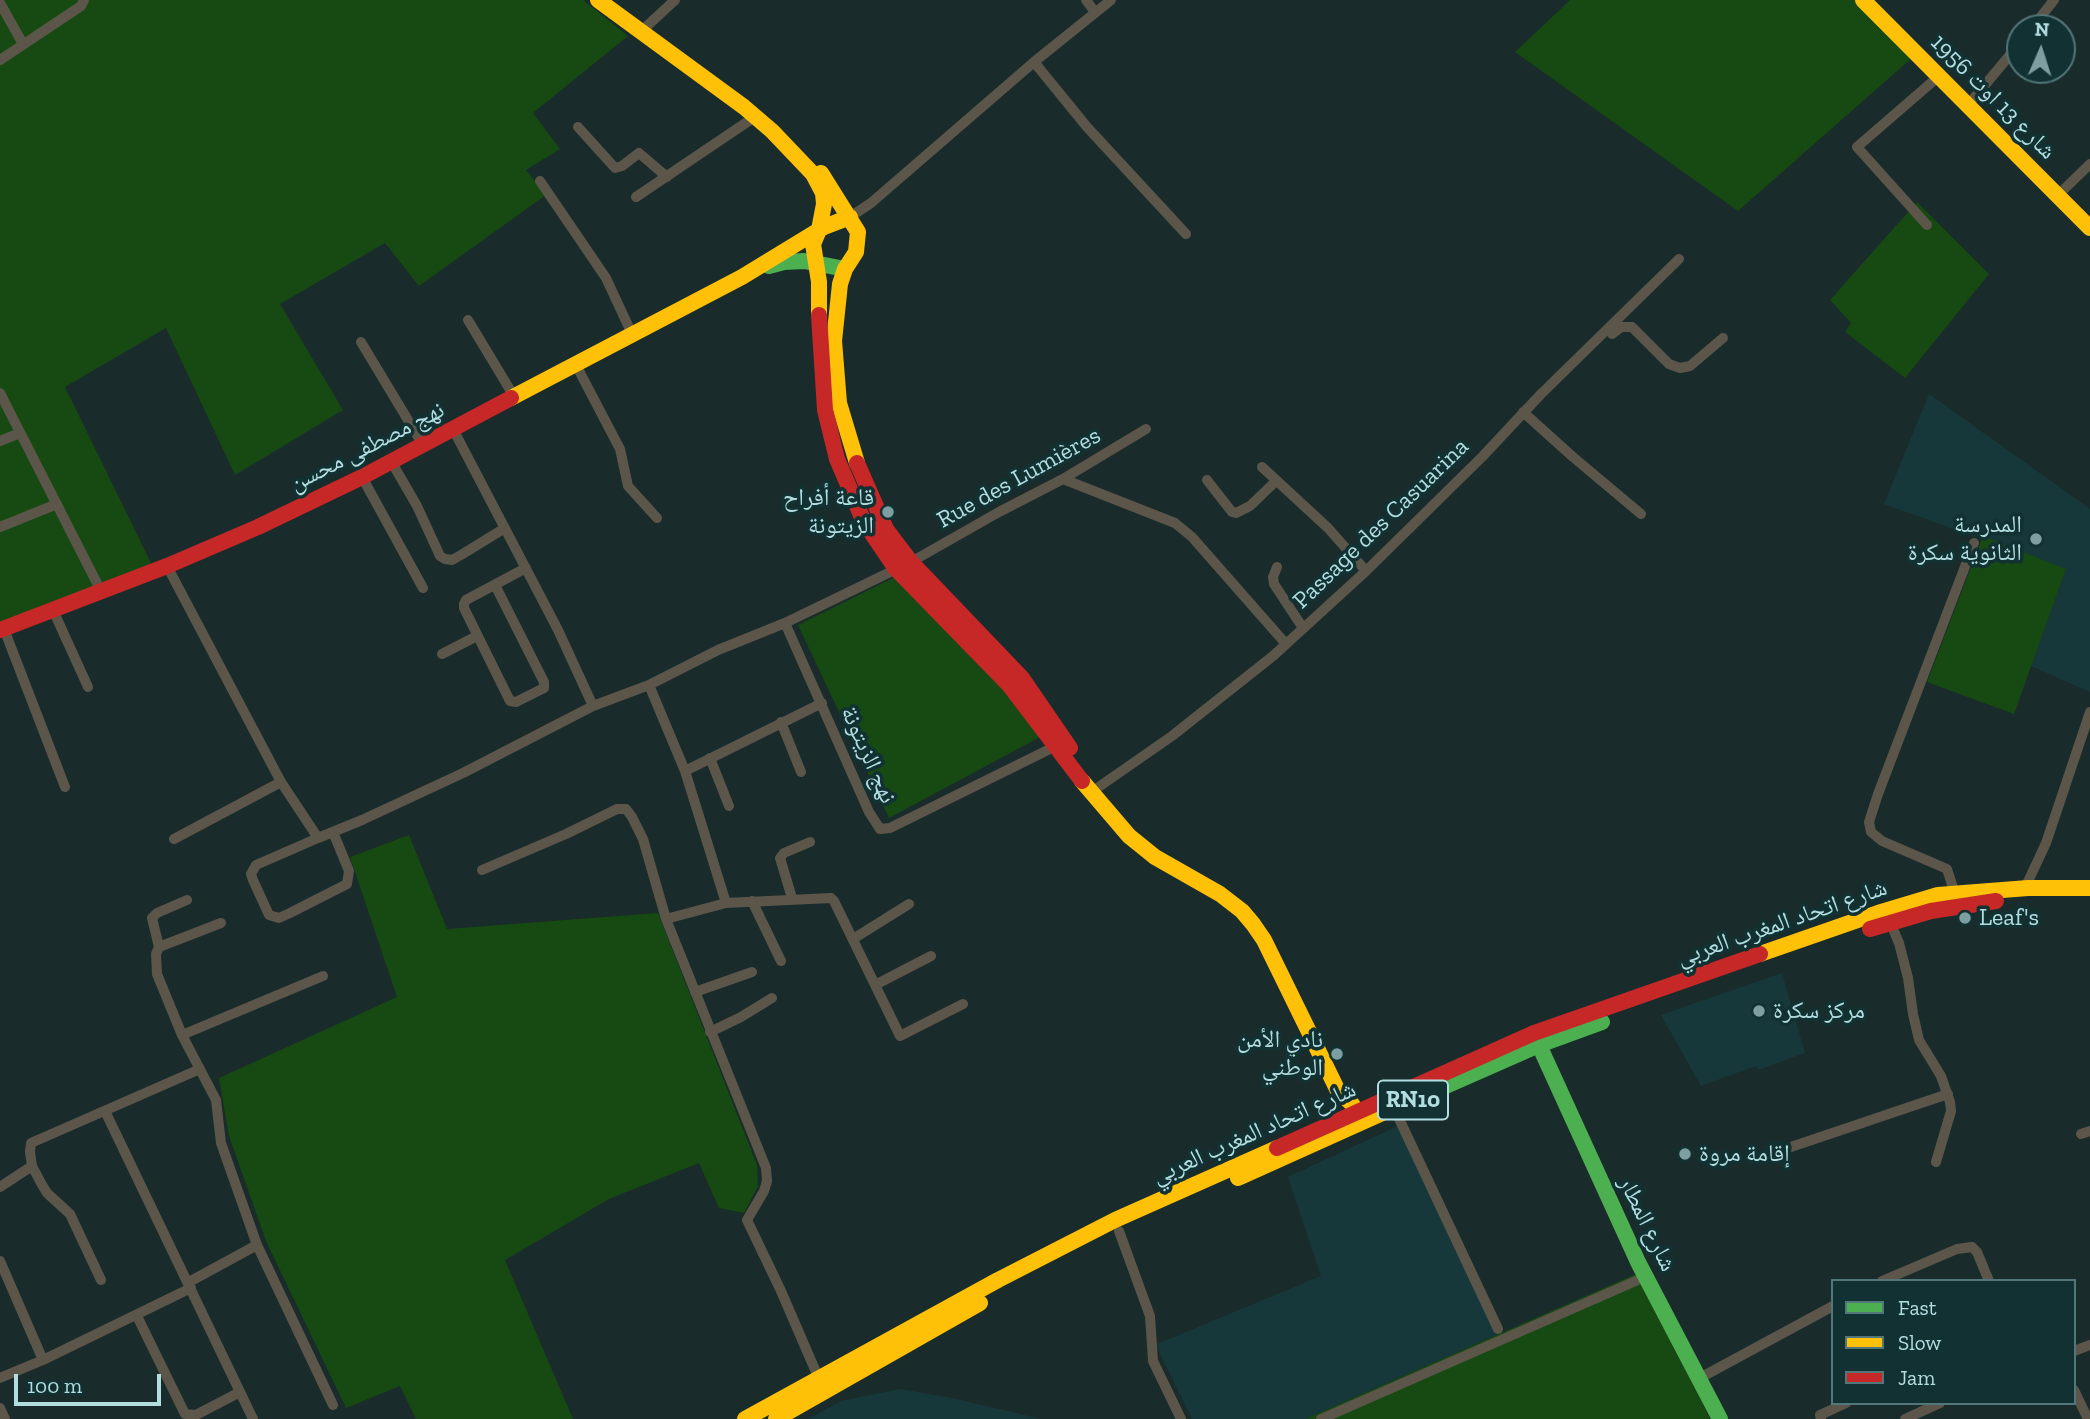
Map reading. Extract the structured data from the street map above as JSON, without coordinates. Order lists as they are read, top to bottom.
{
  "streets": {
    "main road": [
      "شارع 13 اوت 1956",
      "نهج مصطفى محسن",
      "شارع اتحاد المغرب العربي",
      "RN10",
      "شارع المطار"
    ],
    "street": ["Rue des Lumières", "Passage des Casuarina", "نهج الزيتونة"]
  },
  "crossings": [
    ["Rue des Lumières", "نهج الزيتونة"],
    ["شارع اتحاد المغرب العربي", "شارع المطار"]
  ],
  "places": [
    "قاعة أفراح الزيتونة",
    "المدرسة الثانوية سكرة",
    "Leaf's",
    "مركز سكرة",
    "نادي الأمن الوطني",
    "إقامة مروة"
  ],
  "legend": ["Fast", "Slow", "Jam"],
  "scale_bar": "100 m",
  "north": "top"
}
